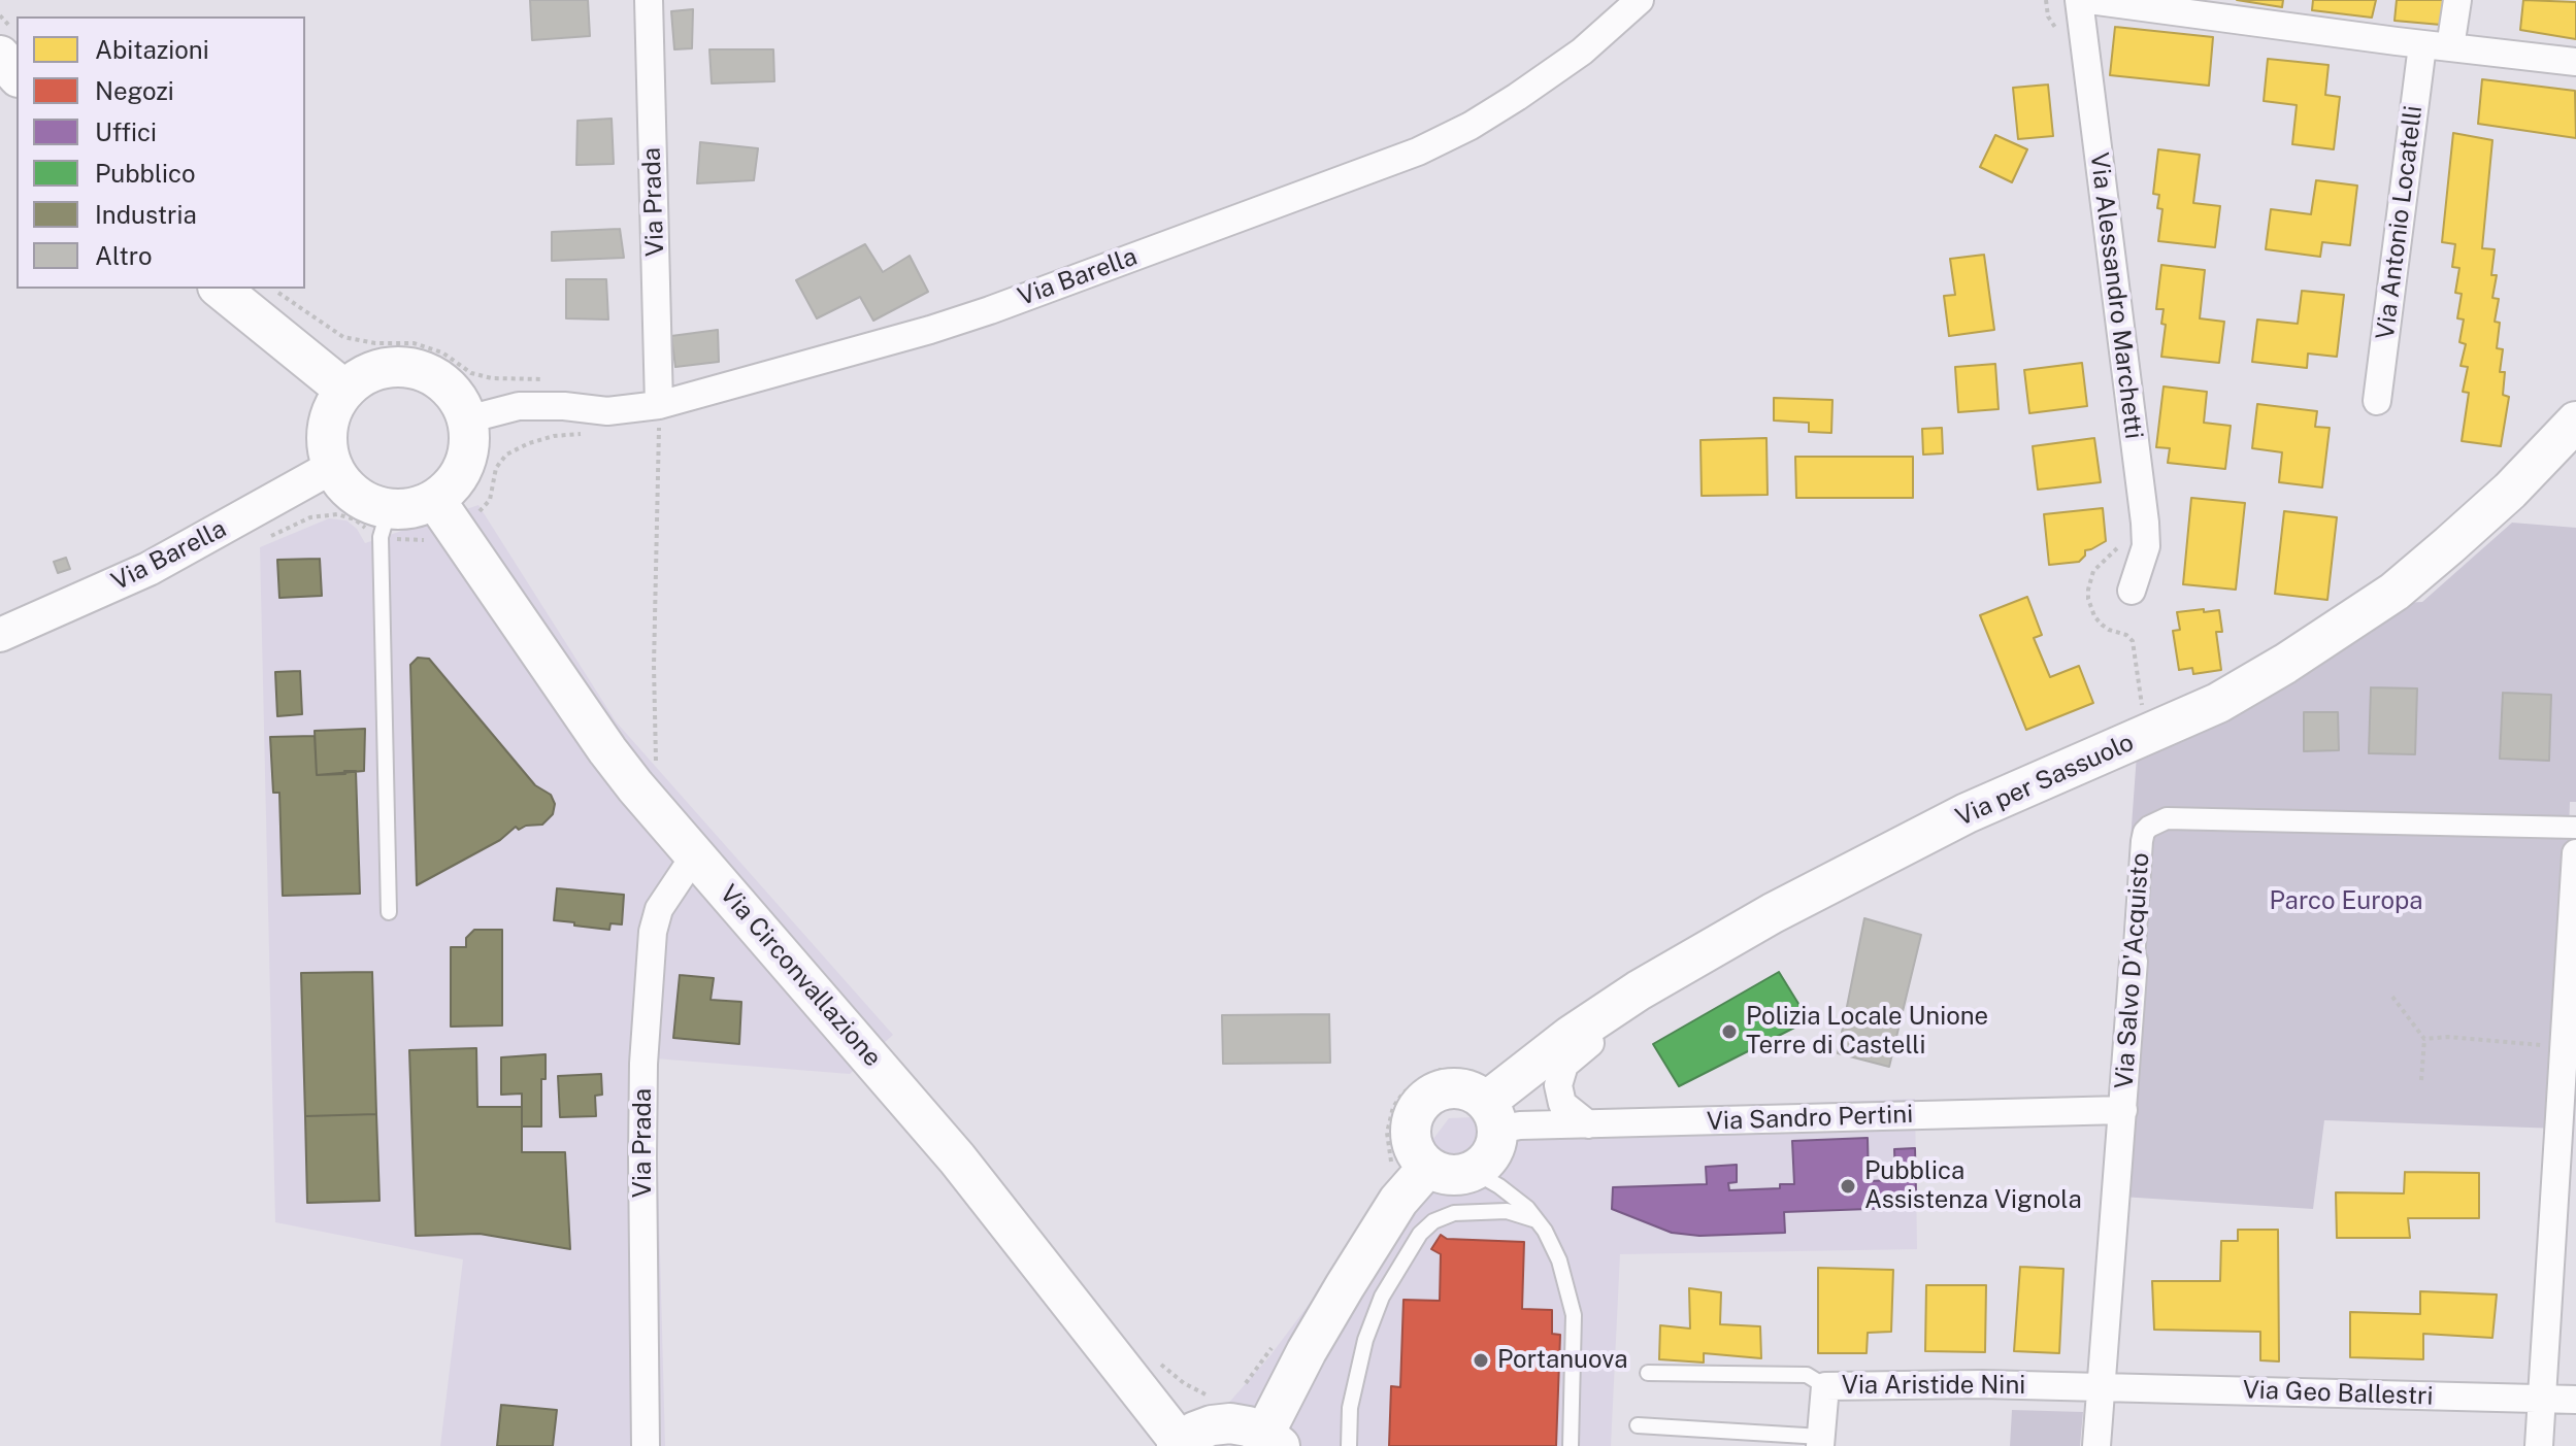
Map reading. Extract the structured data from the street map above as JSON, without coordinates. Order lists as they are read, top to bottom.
{
  "streets": {
    "main road": ["Via per Sassuolo", "Via Circonvallazione"],
    "street": [
      "Via Prada",
      "Via Antonio Locatelli",
      "Via Barella",
      "Via Alessandro Marchetti",
      "Via Salvo D'Acquisto",
      "Via Sandro Pertini",
      "Via Aristide Nini",
      "Via Geo Ballestri"
    ]
  },
  "crossings": [
    ["Via Prada", "Via Barella"],
    ["Via Prada", "Via Circonvallazione"],
    ["Via Barella", "Via Circonvallazione"],
    ["Via per Sassuolo", "Via Sandro Pertini"],
    ["Via Salvo D'Acquisto", "Via Sandro Pertini"],
    ["Via Salvo D'Acquisto", "Via Aristide Nini"],
    ["Via Salvo D'Acquisto", "Via Geo Ballestri"],
    ["Via Aristide Nini", "Via Geo Ballestri"]
  ],
  "parks": ["Parco Europa"],
  "places": ["Polizia Locale Unione Terre di Castelli", "Pubblica Assistenza Vignola", "Portanuova"],
  "legend": [
    "Abitazioni",
    "Negozi",
    "Uffici",
    "Pubblico",
    "Industria",
    "Altro"
  ]
}
